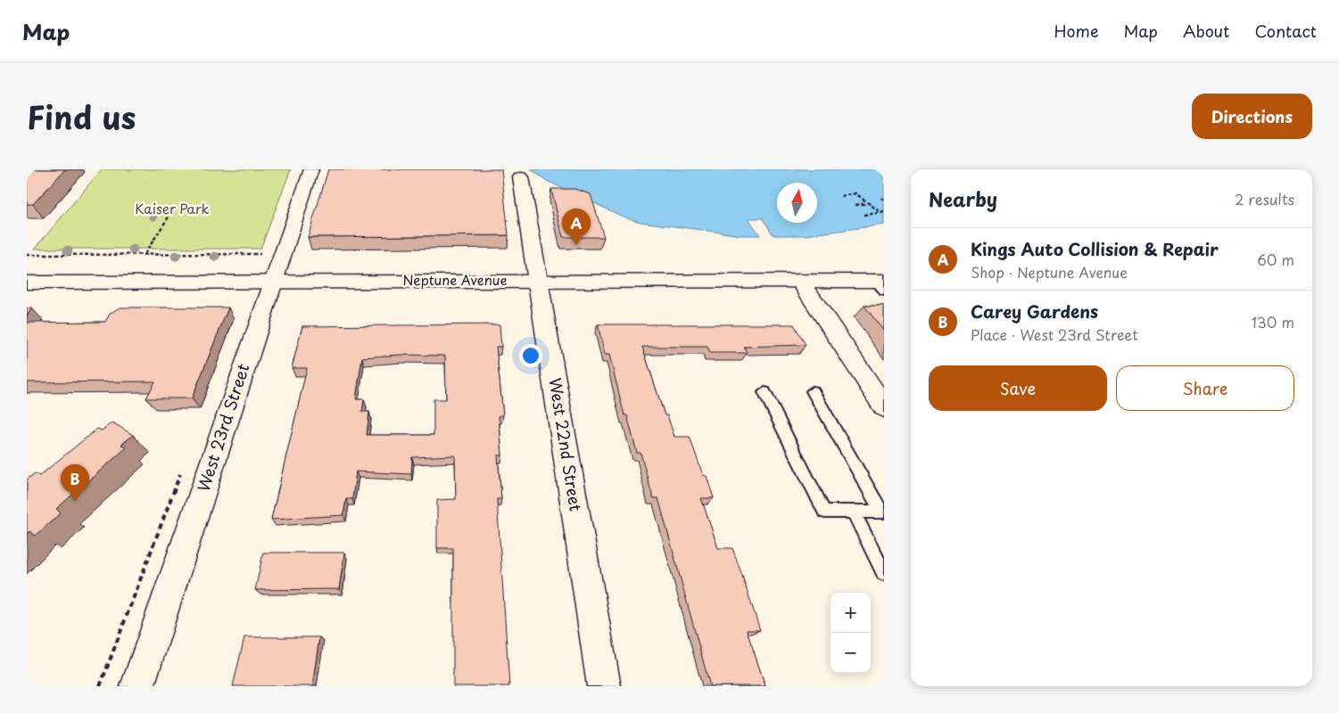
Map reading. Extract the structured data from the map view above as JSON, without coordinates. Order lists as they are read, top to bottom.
{
  "streets": {
    "street": ["Neptune Avenue", "West 23rd Street", "West 22nd Street"]
  },
  "crossings": [
    ["Neptune Avenue", "West 23rd Street"],
    ["Neptune Avenue", "West 22nd Street"]
  ],
  "parks": ["Kaiser Park"],
  "north": "top",
  "page": {
    "header": "Map",
    "nav": [
      "Home",
      "Map",
      "About",
      "Contact"
    ],
    "title": "Find us",
    "buttons": [
      "Directions",
      ["Save", "Share"]
    ],
    "heading": ["Nearby", "2 results"],
    "pins": ["A", "B"],
    "list": [
      {
        "mark": "A",
        "name": "Kings Auto Collision & Repair",
        "note": "Shop · Neptune Avenue",
        "value": "60 m"
      },
      {
        "mark": "B",
        "name": "Carey Gardens",
        "note": "Place · West 23rd Street",
        "value": "130 m"
      }
    ],
    "map_buttons": ["+", "−"]
  }
}
